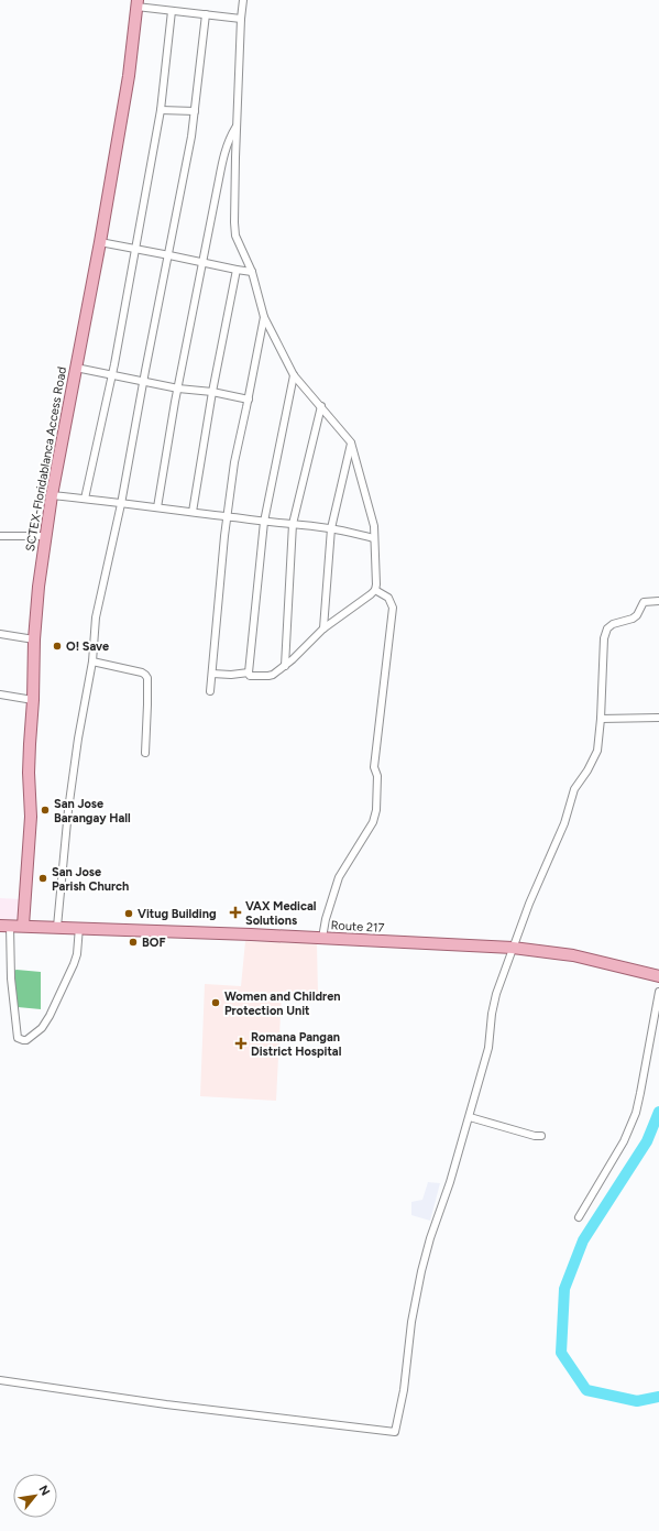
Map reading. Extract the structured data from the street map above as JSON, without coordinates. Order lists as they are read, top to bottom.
{
  "streets": {
    "main road": ["SCTEX-Floridablanca Access Road", "Route 217"]
  },
  "crossings": [
    ["SCTEX-Floridablanca Access Road", "Route 217"]
  ],
  "places": {
    "other": [
      "O! Save",
      "San Jose Barangay Hall",
      "San Jose Parish Church",
      "Vitug Building",
      "BOF",
      "Women and Children Protection Unit"
    ],
    "health": ["VAX Medical Solutions", "Romana Pangan District Hospital"]
  },
  "north": "top right"
}
